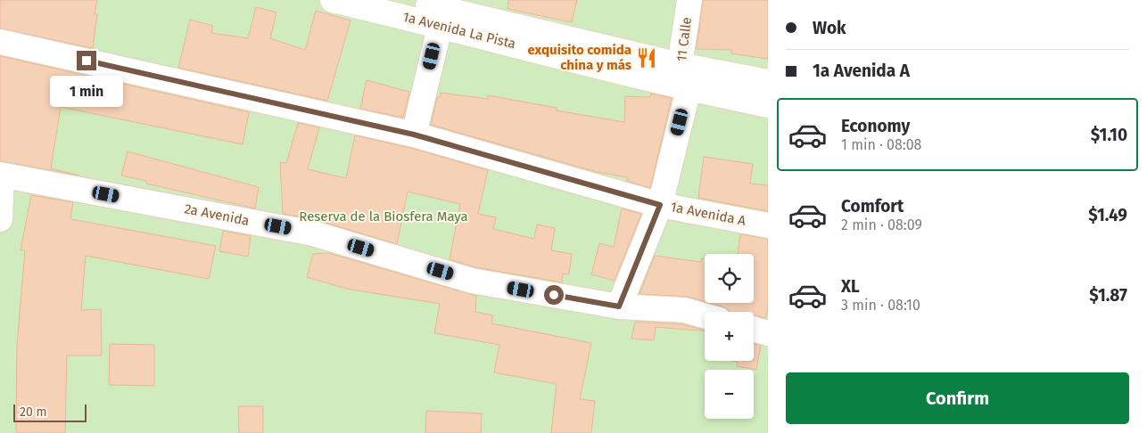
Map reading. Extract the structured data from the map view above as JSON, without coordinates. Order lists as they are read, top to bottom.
{
  "streets": {
    "street": [
      "1a Avenida La Pista",
      "11 Calle",
      "1a Avenida A",
      "2a Avenida"
    ]
  },
  "crossings": [
    ["1a Avenida La Pista", "11 Calle"]
  ],
  "parks": ["Reserva de la Biosfera Maya"],
  "places": {
    "restaurant": ["exquisito comida china y más"]
  },
  "scale_bar": "20 m",
  "page": {
    "banner": ["Wok", "1a Avenida A"],
    "bubble": "1 min",
    "list": [
      {
        "name": "Economy",
        "note": "1 min · 08:08",
        "value": "$1.10"
      },
      {
        "name": "Comfort",
        "note": "2 min · 08:09",
        "value": "$1.49"
      },
      {
        "name": "XL",
        "note": "3 min · 08:10",
        "value": "$1.87"
      }
    ],
    "map_buttons": ["+", "−"],
    "buttons": "Confirm",
    "scale": "20 m"
  }
}
